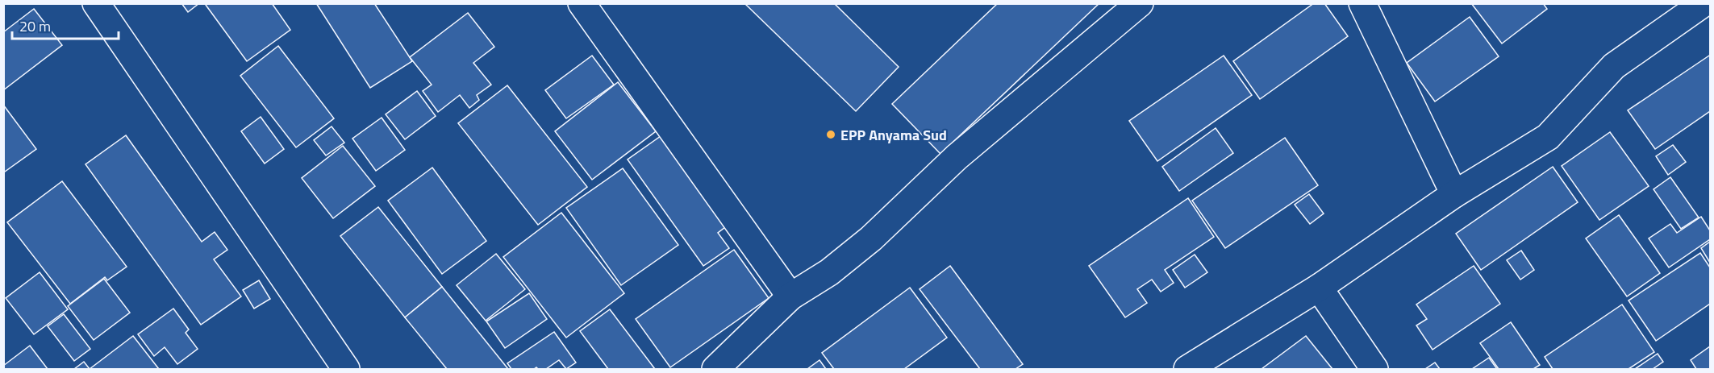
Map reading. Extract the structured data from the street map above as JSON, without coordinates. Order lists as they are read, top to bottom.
{
  "places": ["EPP Anyama Sud"],
  "scale_bar": "20 m"
}
